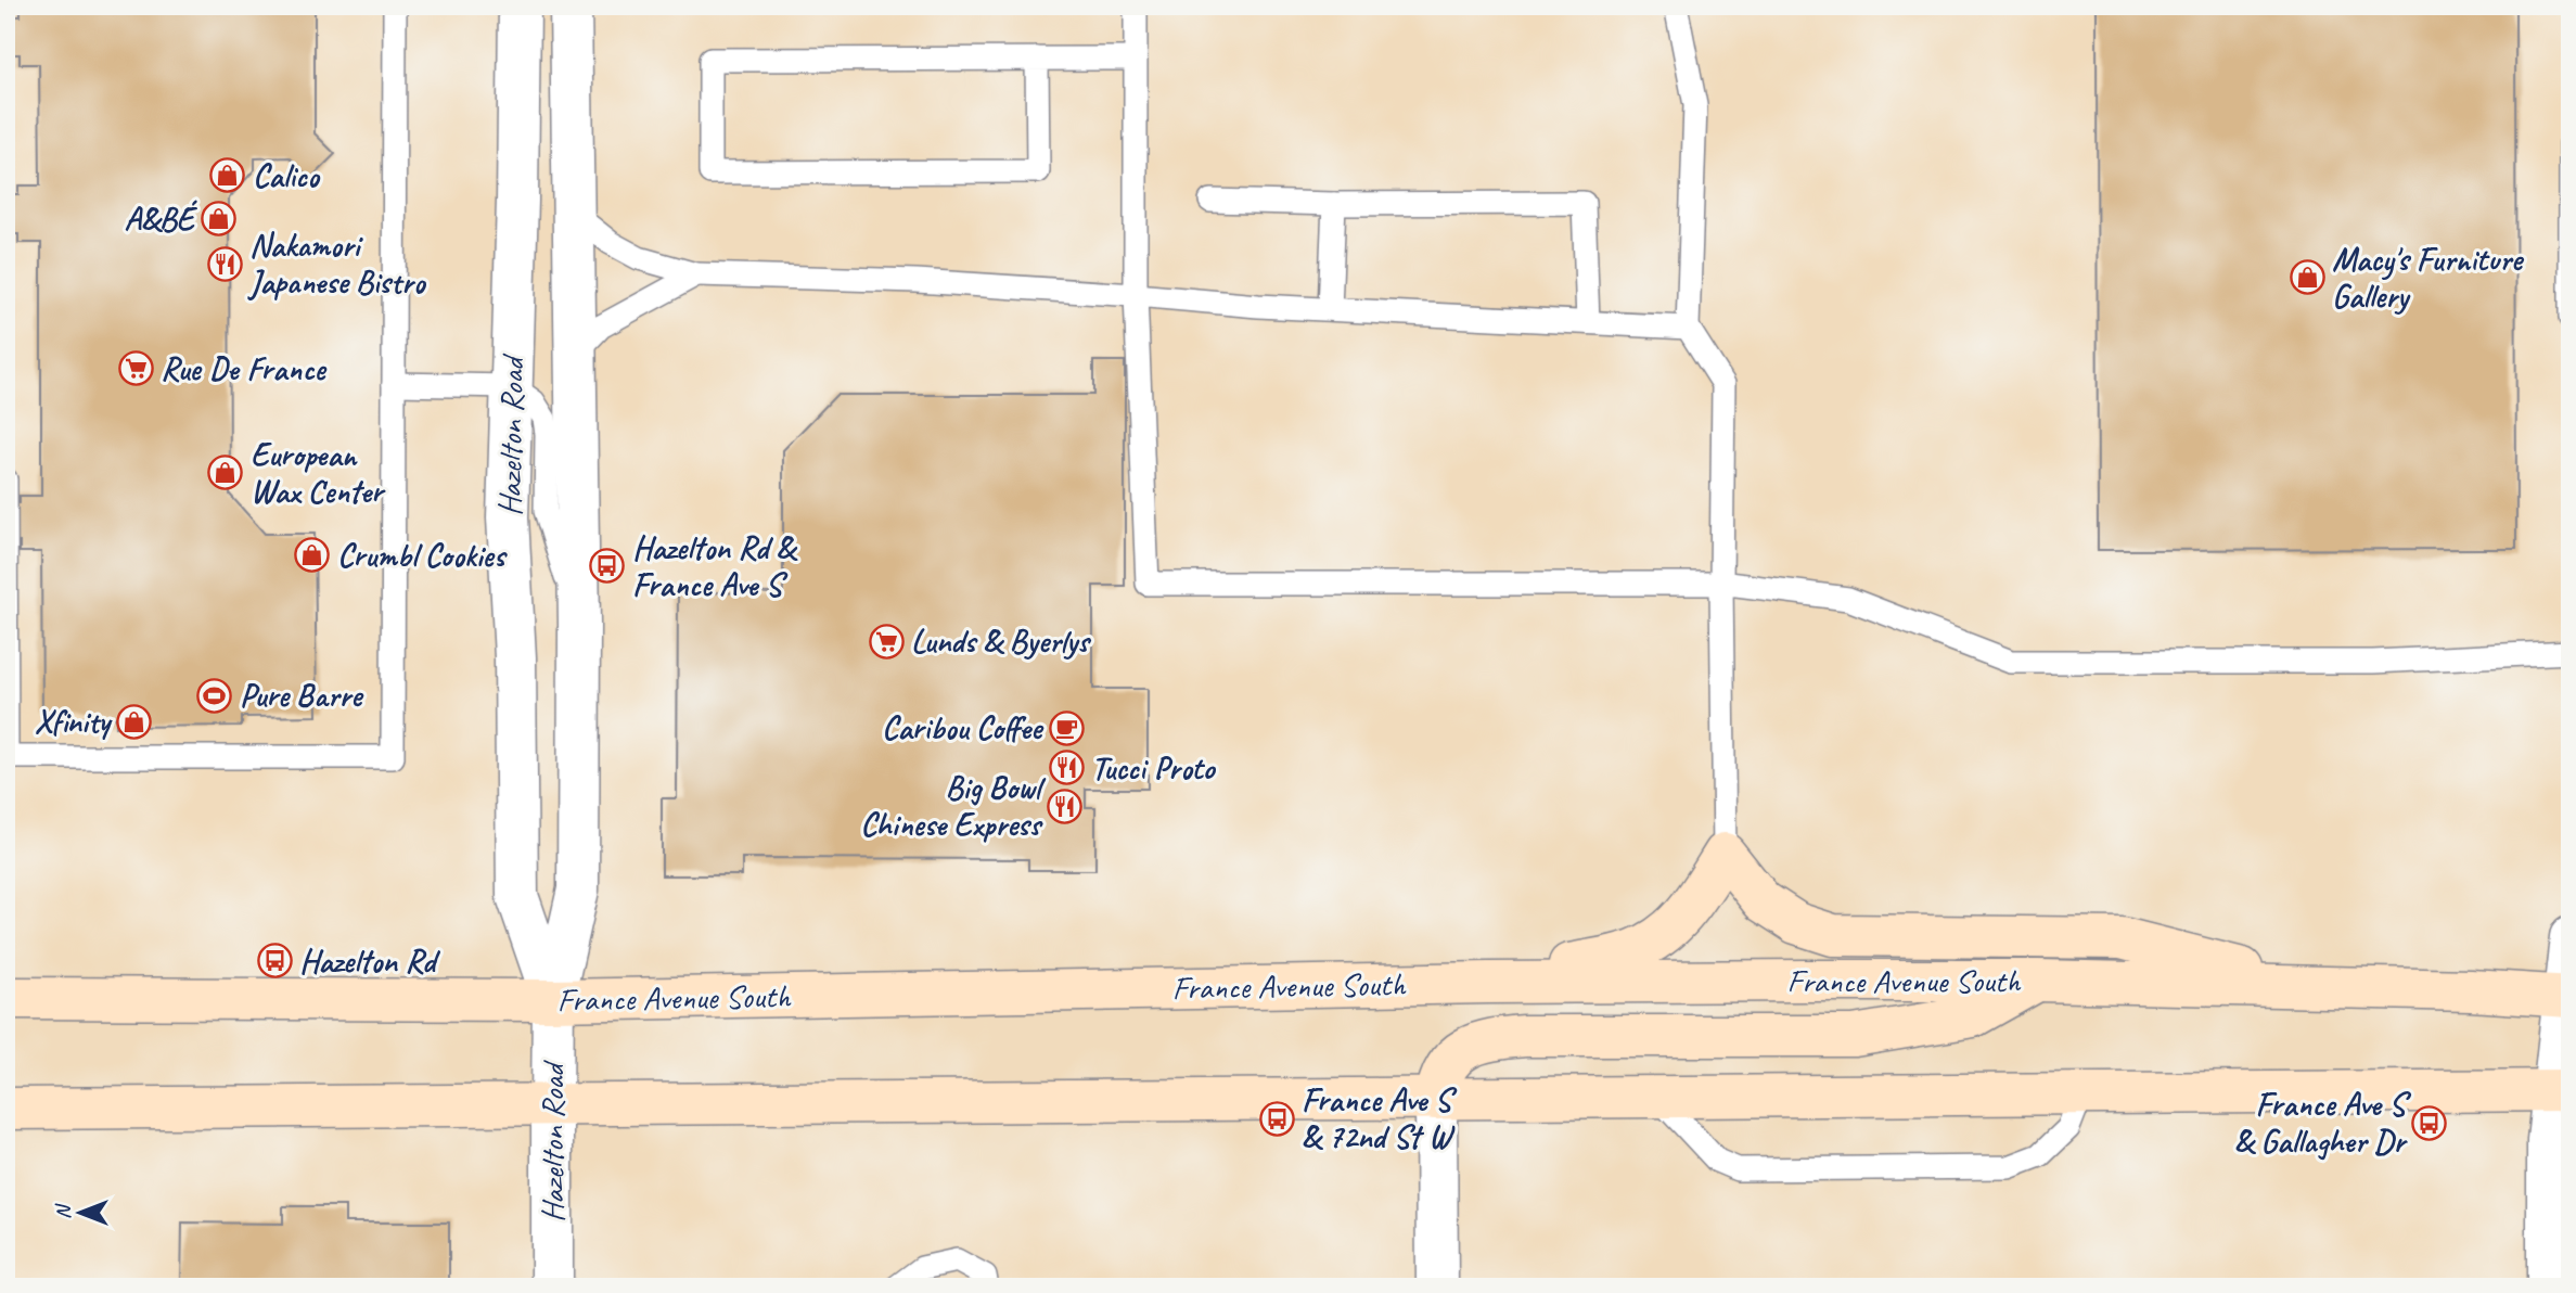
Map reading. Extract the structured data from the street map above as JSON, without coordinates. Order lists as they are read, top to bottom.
{
  "streets": {
    "main road": ["France Avenue South"],
    "street": ["Hazelton Road"]
  },
  "crossings": [
    ["Hazelton Road", "France Avenue South"]
  ],
  "places": {
    "shop": [
      "Calico",
      "A&BÉ",
      "Macy's Furniture Gallery",
      "European Wax Center",
      "Crumbl Cookies",
      "Xfinity"
    ],
    "restaurant": ["Nakamori Japanese Bistro", "Tucci Proto", "Big Bowl Chinese Express"],
    "supermarket": ["Rue De France", "Lunds & Byerlys"],
    "bus stop": [
      "Hazelton Rd & France Ave S",
      "Hazelton Rd",
      "France Ave S & 72nd St W",
      "France Ave S & Gallagher Dr"
    ],
    "sports": ["Pure Barre"],
    "cafe": ["Caribou Coffee"]
  },
  "north": "left"
}
